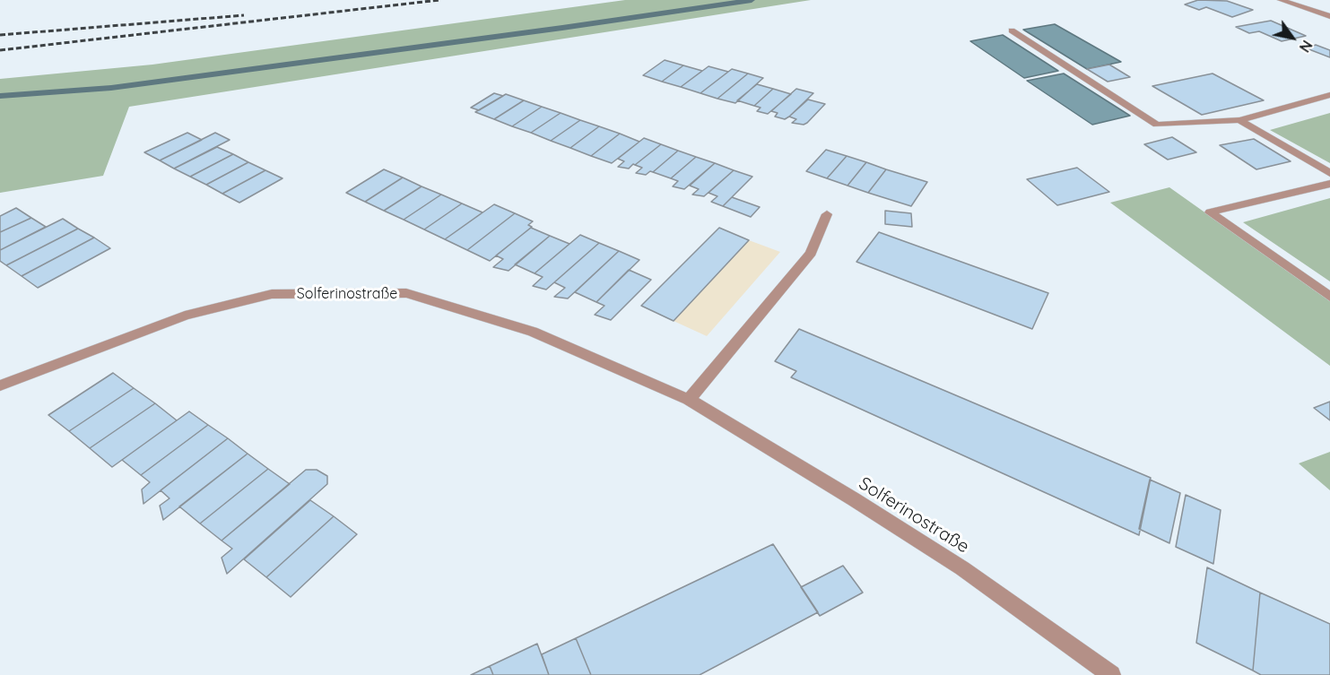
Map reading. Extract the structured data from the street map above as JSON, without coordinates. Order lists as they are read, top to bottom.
{
  "streets": {
    "street": ["Solferinostraße"]
  },
  "north": "bottom right"
}
